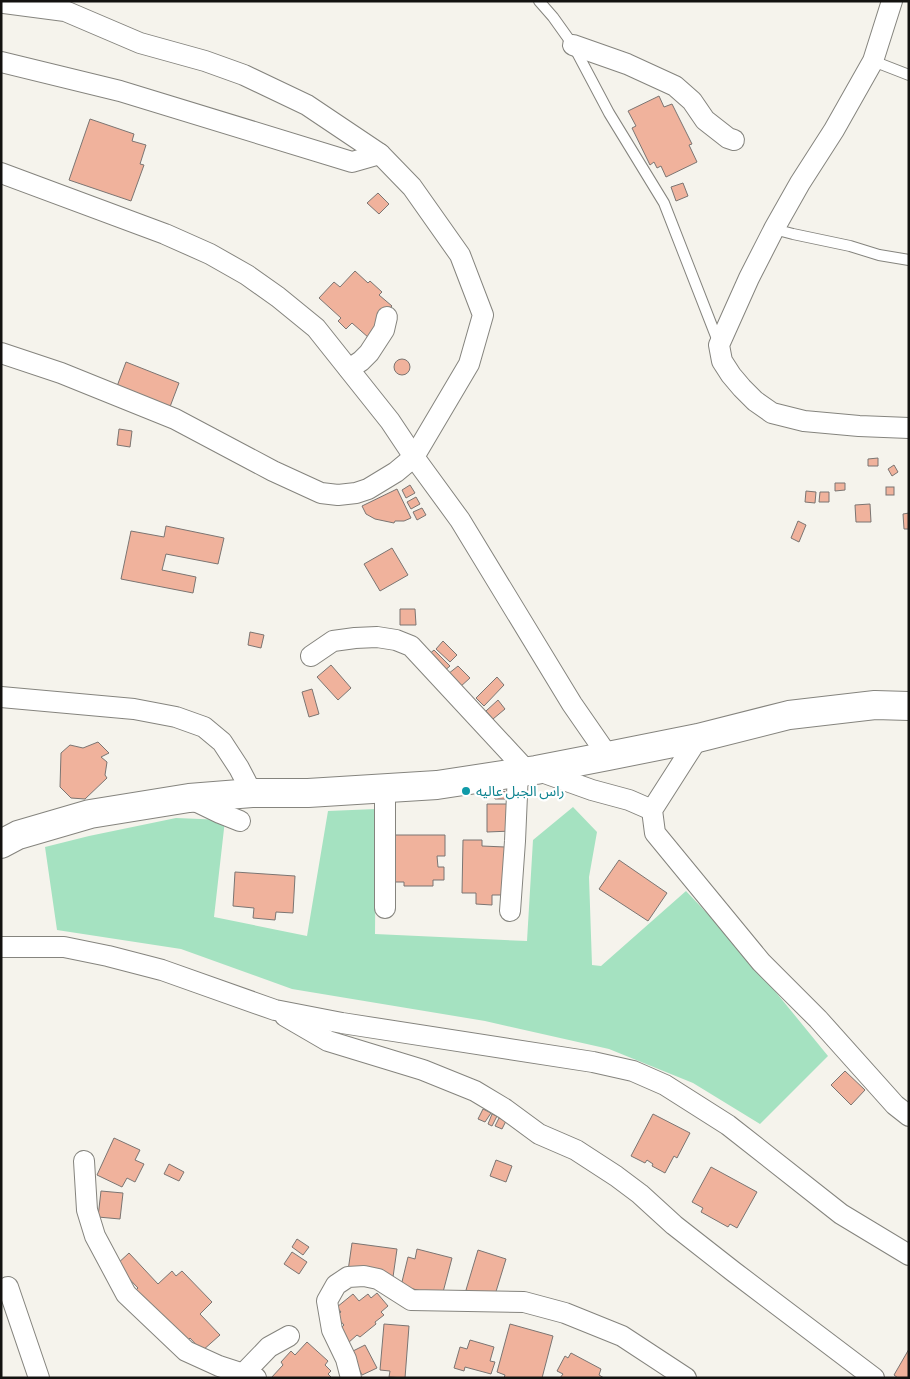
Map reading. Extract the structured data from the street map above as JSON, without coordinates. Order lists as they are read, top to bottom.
{
  "places": ["راس الجبل عاليه"]
}
